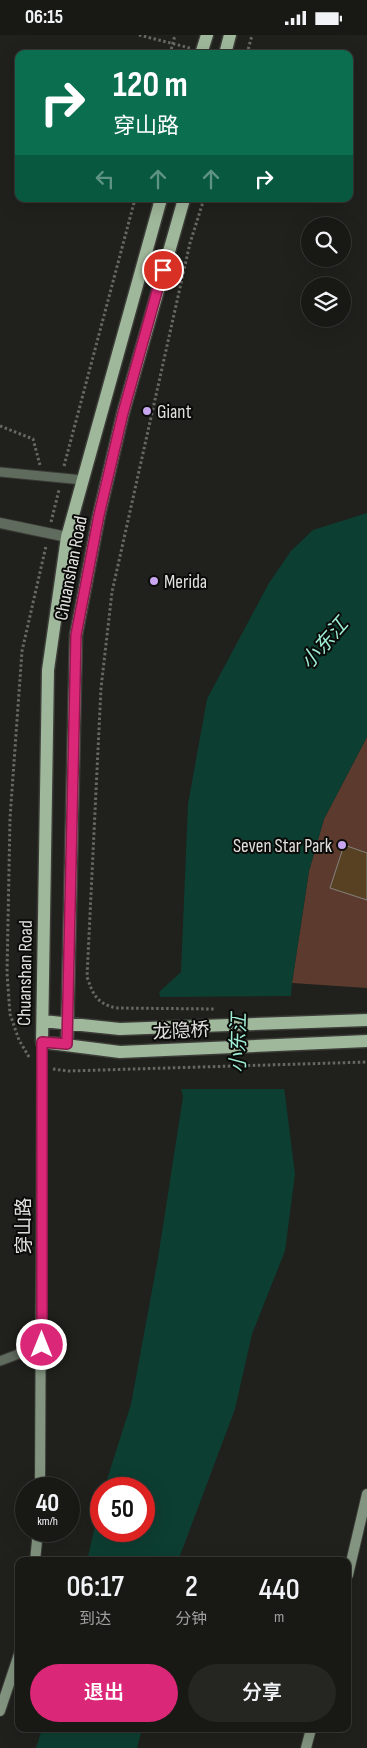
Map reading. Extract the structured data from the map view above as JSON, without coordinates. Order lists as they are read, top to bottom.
{
  "streets": {
    "main road": ["Chuanshan Road", "龙隐桥", "穿山路"]
  },
  "crossings": [
    ["Chuanshan Road", "龙隐桥"],
    ["Chuanshan Road", "穿山路"]
  ],
  "water": ["小东江"],
  "places": ["Giant", "Merida", "Seven Star Park"],
  "page": {
    "status": "06:15",
    "turn": ["120 m", "穿山路"],
    "speed": "40 km/h",
    "limit": "50",
    "eta": [
      "06:17",
      "到达",
      "2",
      "分钟",
      "440",
      "m"
    ],
    "buttons": ["退出", "分享"]
  }
}
